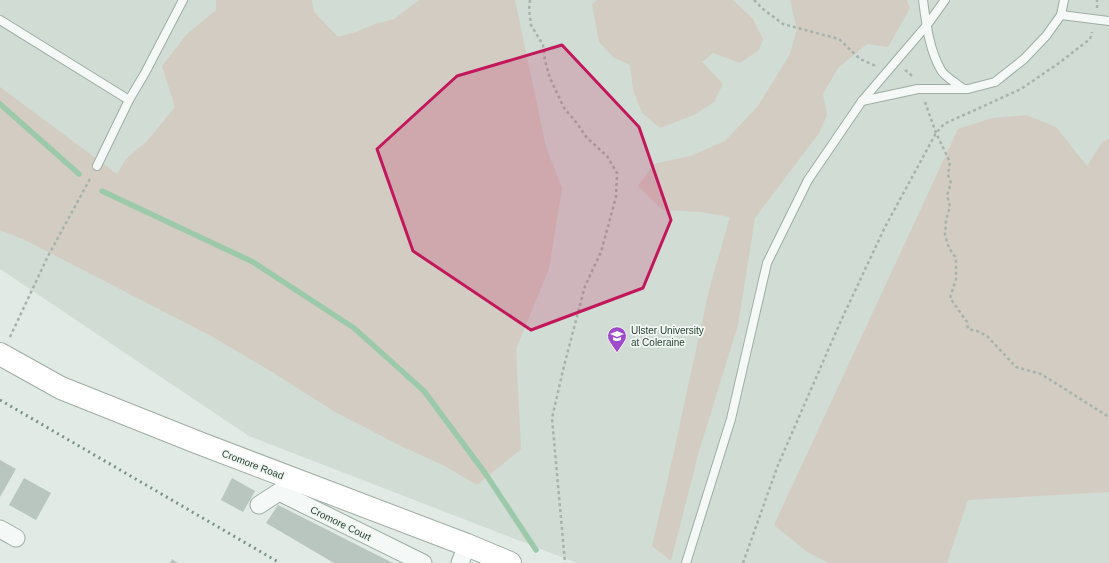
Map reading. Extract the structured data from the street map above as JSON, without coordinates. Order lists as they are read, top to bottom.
{
  "streets": {
    "main road": ["Cromore Road"],
    "street": ["Cromore Court"]
  },
  "places": {
    "school or university": ["Ulster University at Coleraine"]
  }
}
